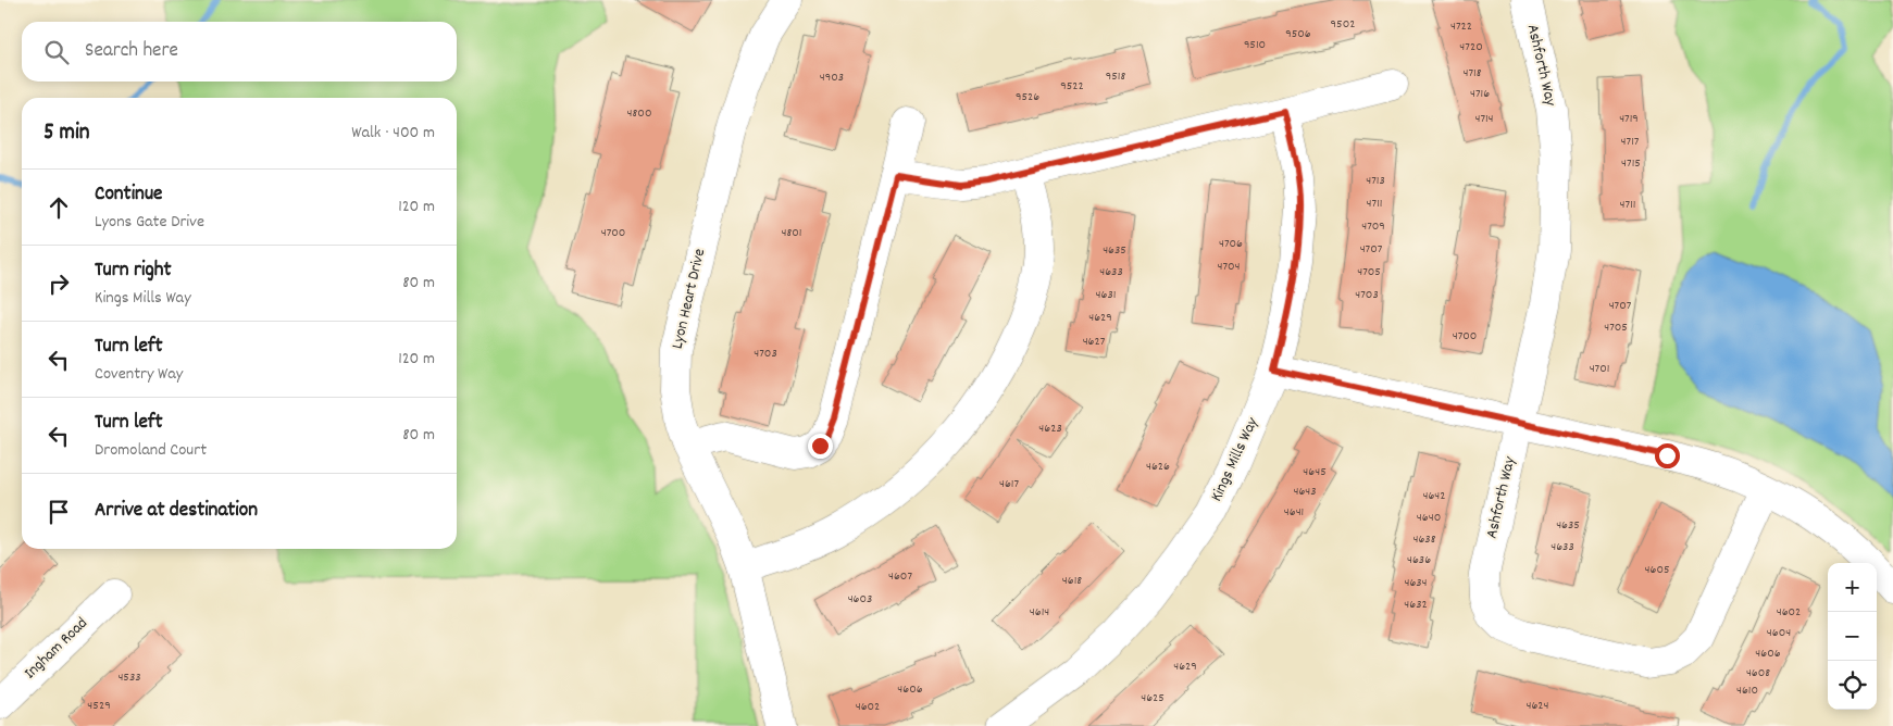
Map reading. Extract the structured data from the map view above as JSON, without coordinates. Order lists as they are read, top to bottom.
{
  "streets": {
    "street": [
      "Ashforth Way",
      "Lyon Heart Drive",
      "Kings Mills Way",
      "Ingham Road"
    ]
  },
  "house_numbers": [
    "9502",
    "4722",
    "9506",
    "9510",
    "4720",
    "4718",
    "9518",
    "4903",
    "9522",
    "4716",
    "9526",
    "4800",
    "4714",
    "4719",
    "4717",
    "4715",
    "4713",
    "4711",
    "4711",
    "4709",
    "4700",
    "4801",
    "4706",
    "4707",
    "4635",
    "4704",
    "4633",
    "4705",
    "4631",
    "4703",
    "4707",
    "4629",
    "4705",
    "4700",
    "4627",
    "4703",
    "4701",
    "4623",
    "4626",
    "4645",
    "4617",
    "4643",
    "4642",
    "4641",
    "4640",
    "4635",
    "4638",
    "4633",
    "4636",
    "4605",
    "4607",
    "4618",
    "4634",
    "4603",
    "4632",
    "4614",
    "4602",
    "4604",
    "4606",
    "4629",
    "4608",
    "4533",
    "4606",
    "4610",
    "4625",
    "4529",
    "4624",
    "4602"
  ],
  "page": {
    "search": "Search here",
    "heading": ["5 min", "Walk · 400 m"],
    "list": [
      ["Continue", "Lyons Gate Drive", "120 m"],
      ["Turn right", "Kings Mills Way", "80 m"],
      ["Turn left", "Coventry Way", "120 m"],
      ["Turn left", "Dromoland Court", "80 m"],
      "Arrive at destination"
    ],
    "map_buttons": ["+", "−"]
  }
}
